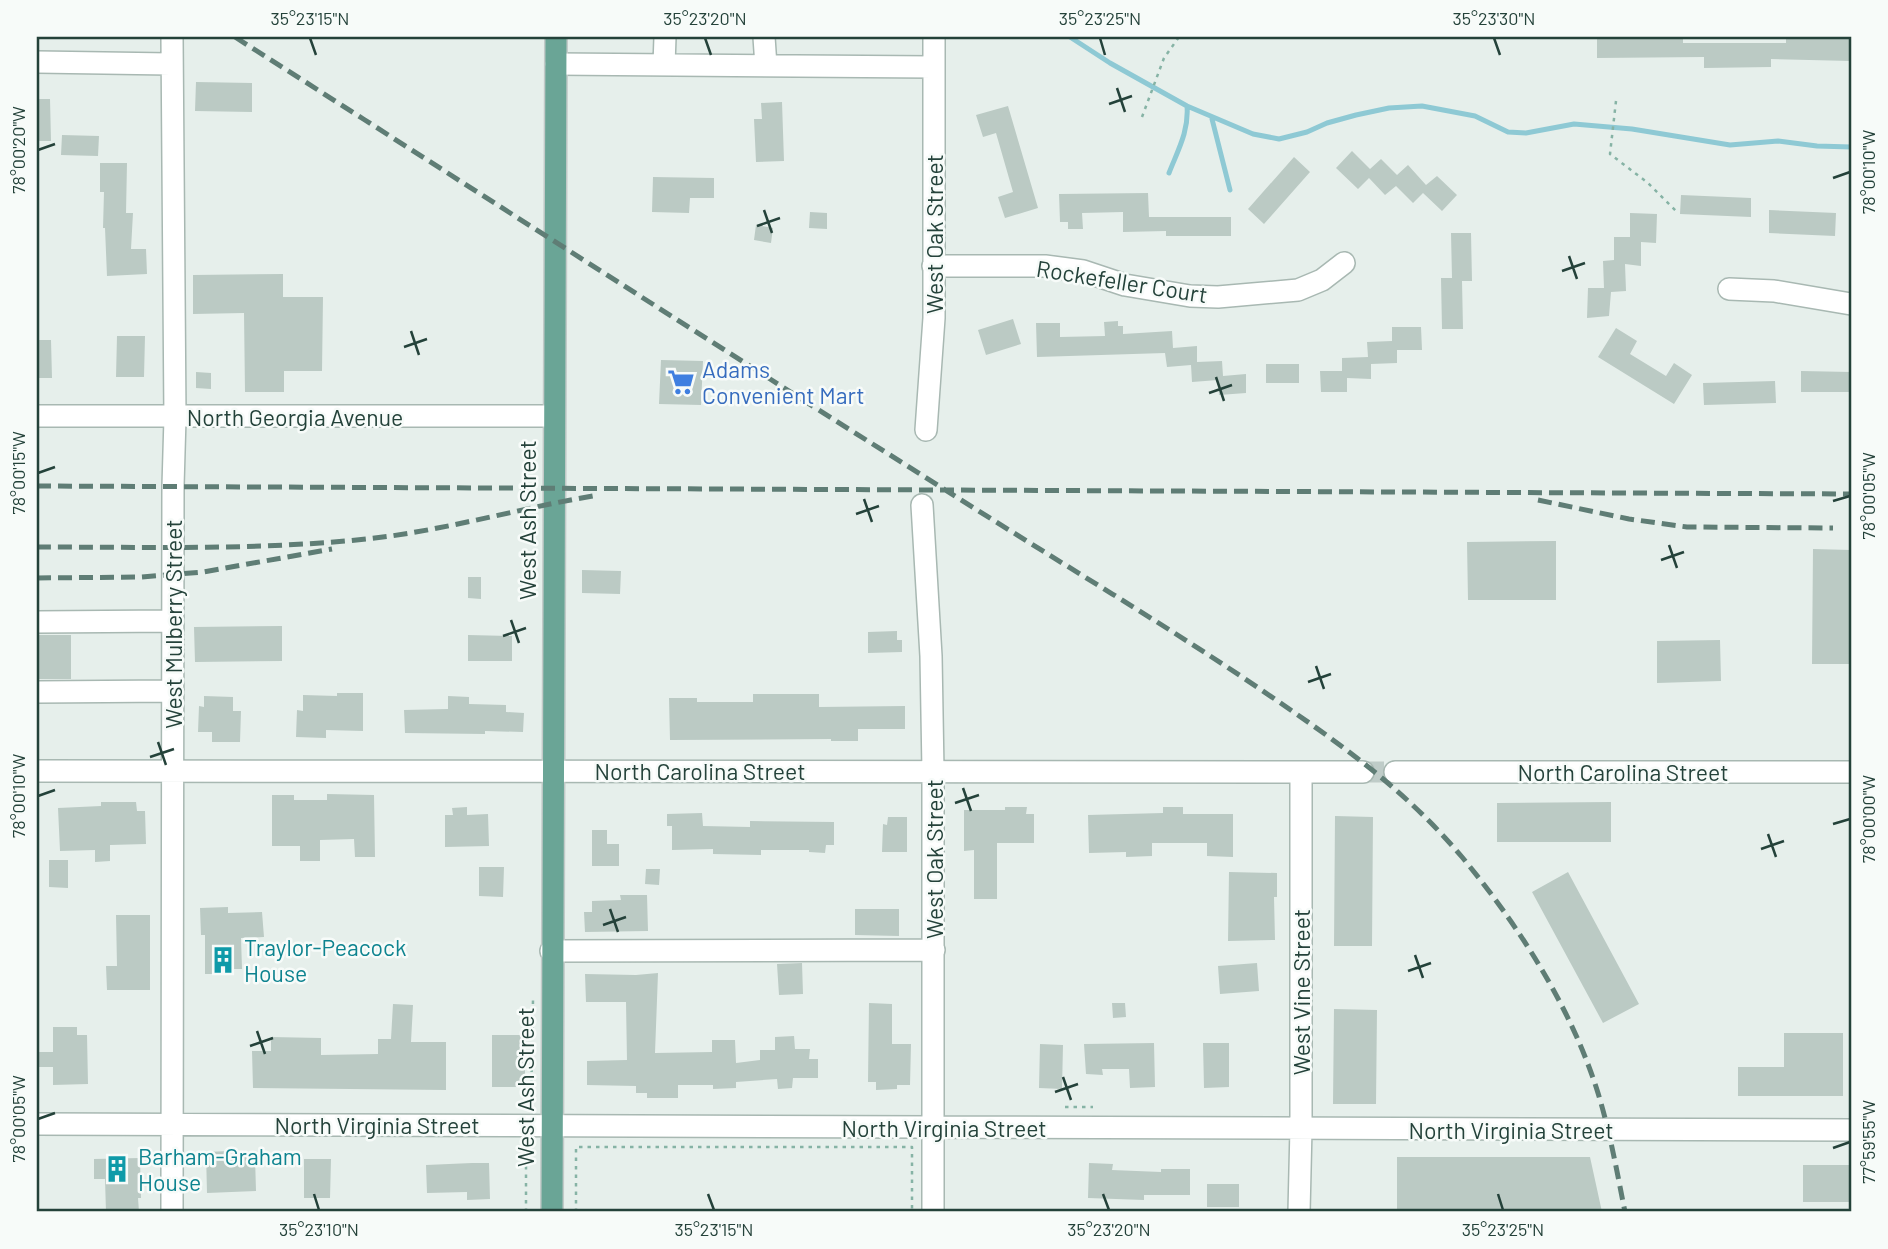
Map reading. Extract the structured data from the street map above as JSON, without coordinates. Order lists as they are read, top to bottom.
{
  "streets": {
    "main road": ["West Ash Street"],
    "street": [
      "West Oak Street",
      "Rockefeller Court",
      "North Georgia Avenue",
      "West Mulberry Street",
      "North Carolina Street",
      "West Vine Street",
      "North Virginia Street"
    ]
  },
  "crossings": [
    ["West Oak Street", "Rockefeller Court"],
    ["West Oak Street", "North Carolina Street"],
    ["West Oak Street", "North Virginia Street"],
    ["North Georgia Avenue", "West Ash Street"],
    ["North Georgia Avenue", "West Mulberry Street"],
    ["West Ash Street", "North Carolina Street"],
    ["West Ash Street", "North Virginia Street"],
    ["West Mulberry Street", "North Carolina Street"],
    ["West Mulberry Street", "North Virginia Street"],
    ["North Carolina Street", "West Vine Street"],
    ["West Vine Street", "North Virginia Street"]
  ],
  "places": {
    "supermarket": ["Adams Convenient Mart"],
    "building": ["Traylor-Peacock House", "Barham-Graham House"]
  },
  "coordinates": [
    "35°23'15\"N",
    "35°23'20\"N",
    "35°23'25\"N",
    "35°23'30\"N",
    "78°00'20\"W",
    "78°00'10\"W",
    "78°00'15\"W",
    "78°00'05\"W",
    "78°00'00\"W",
    "77°59'55\"W",
    "35°23'10\"N"
  ]
}
